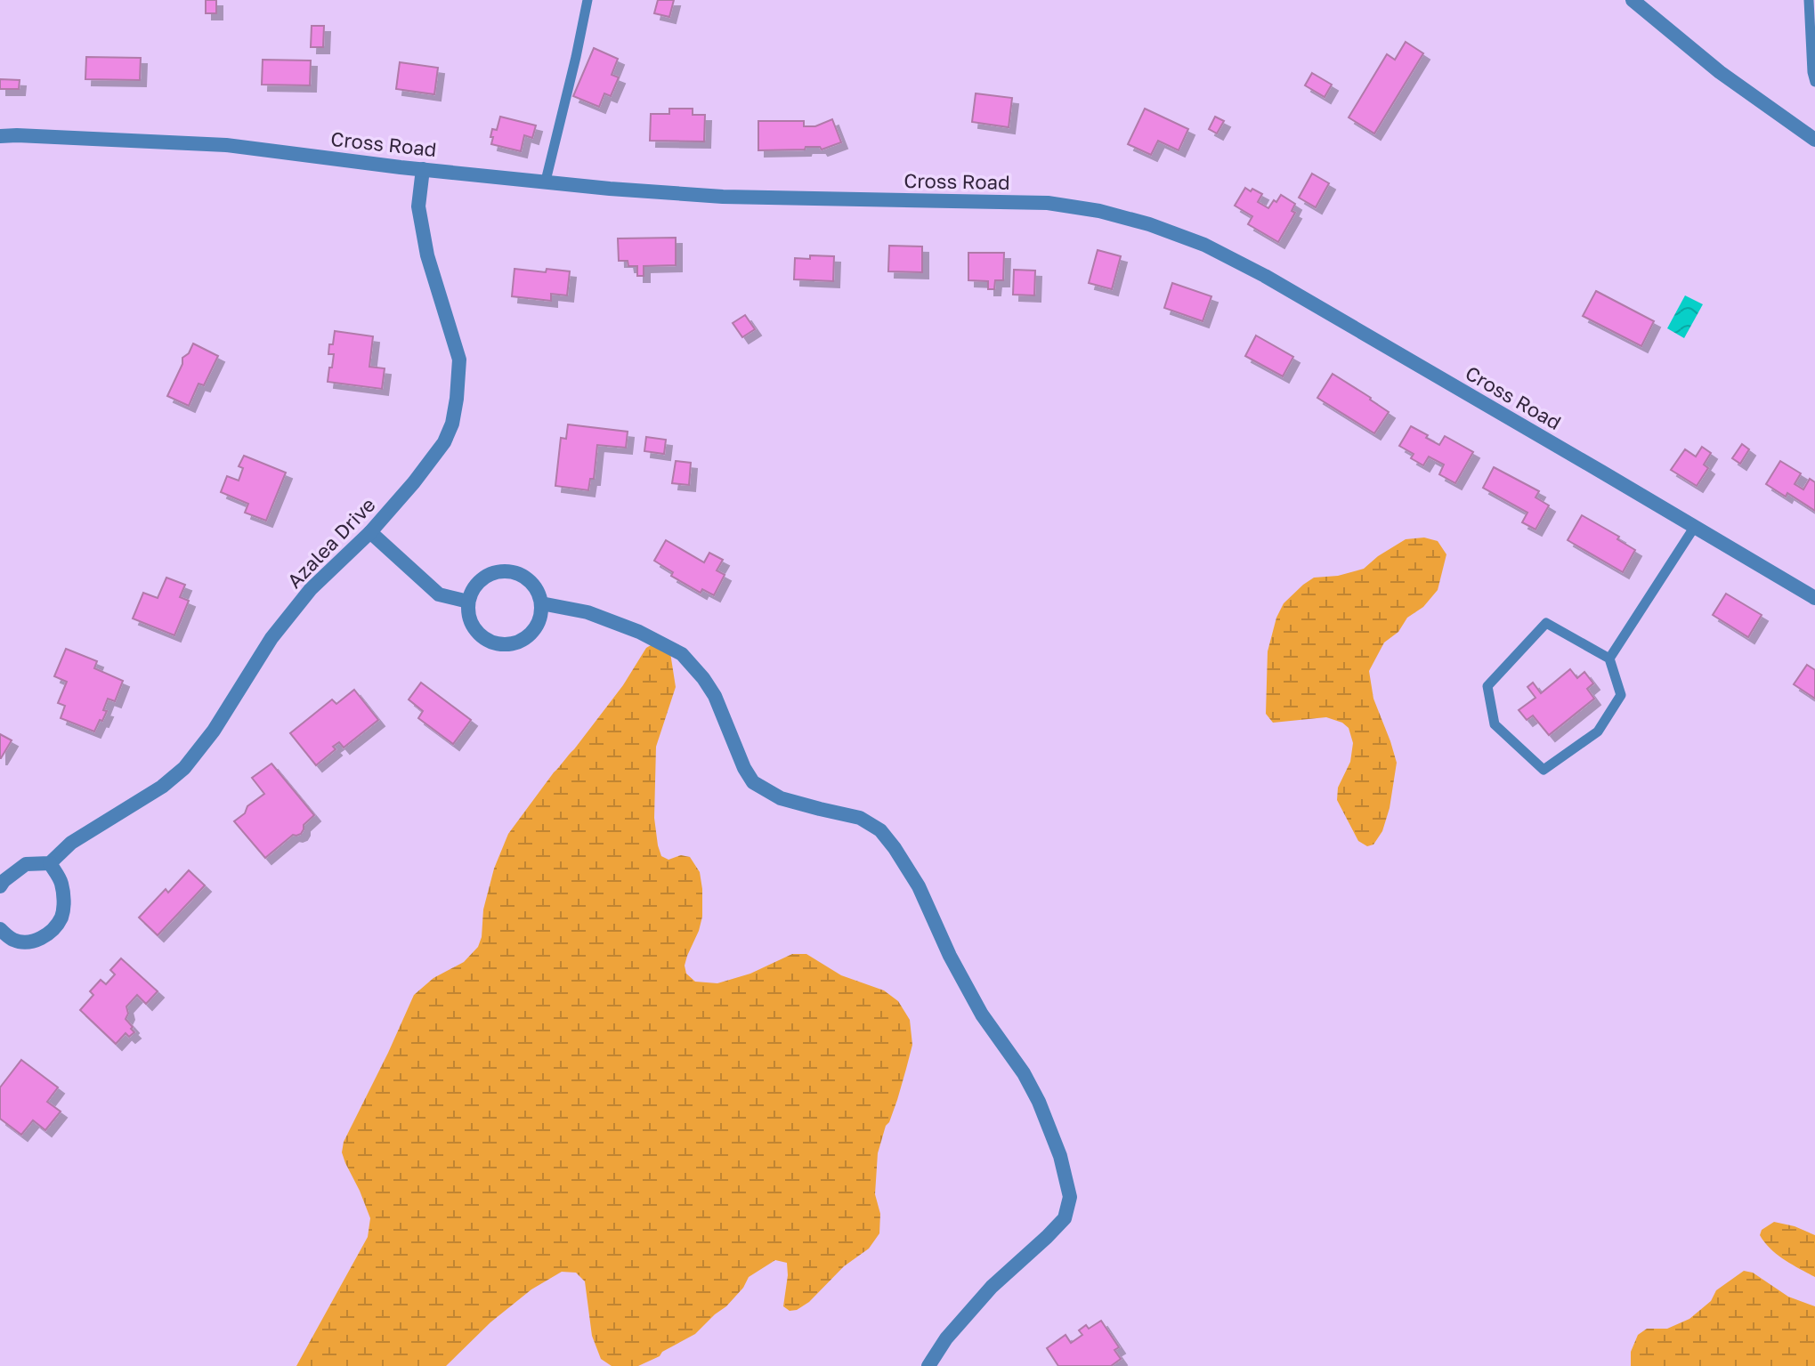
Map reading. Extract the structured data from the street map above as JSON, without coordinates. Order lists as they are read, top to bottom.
{
  "streets": {
    "street": ["Cross Road", "Azalea Drive"]
  },
  "crossings": [
    ["Cross Road", "Azalea Drive"]
  ]
}
